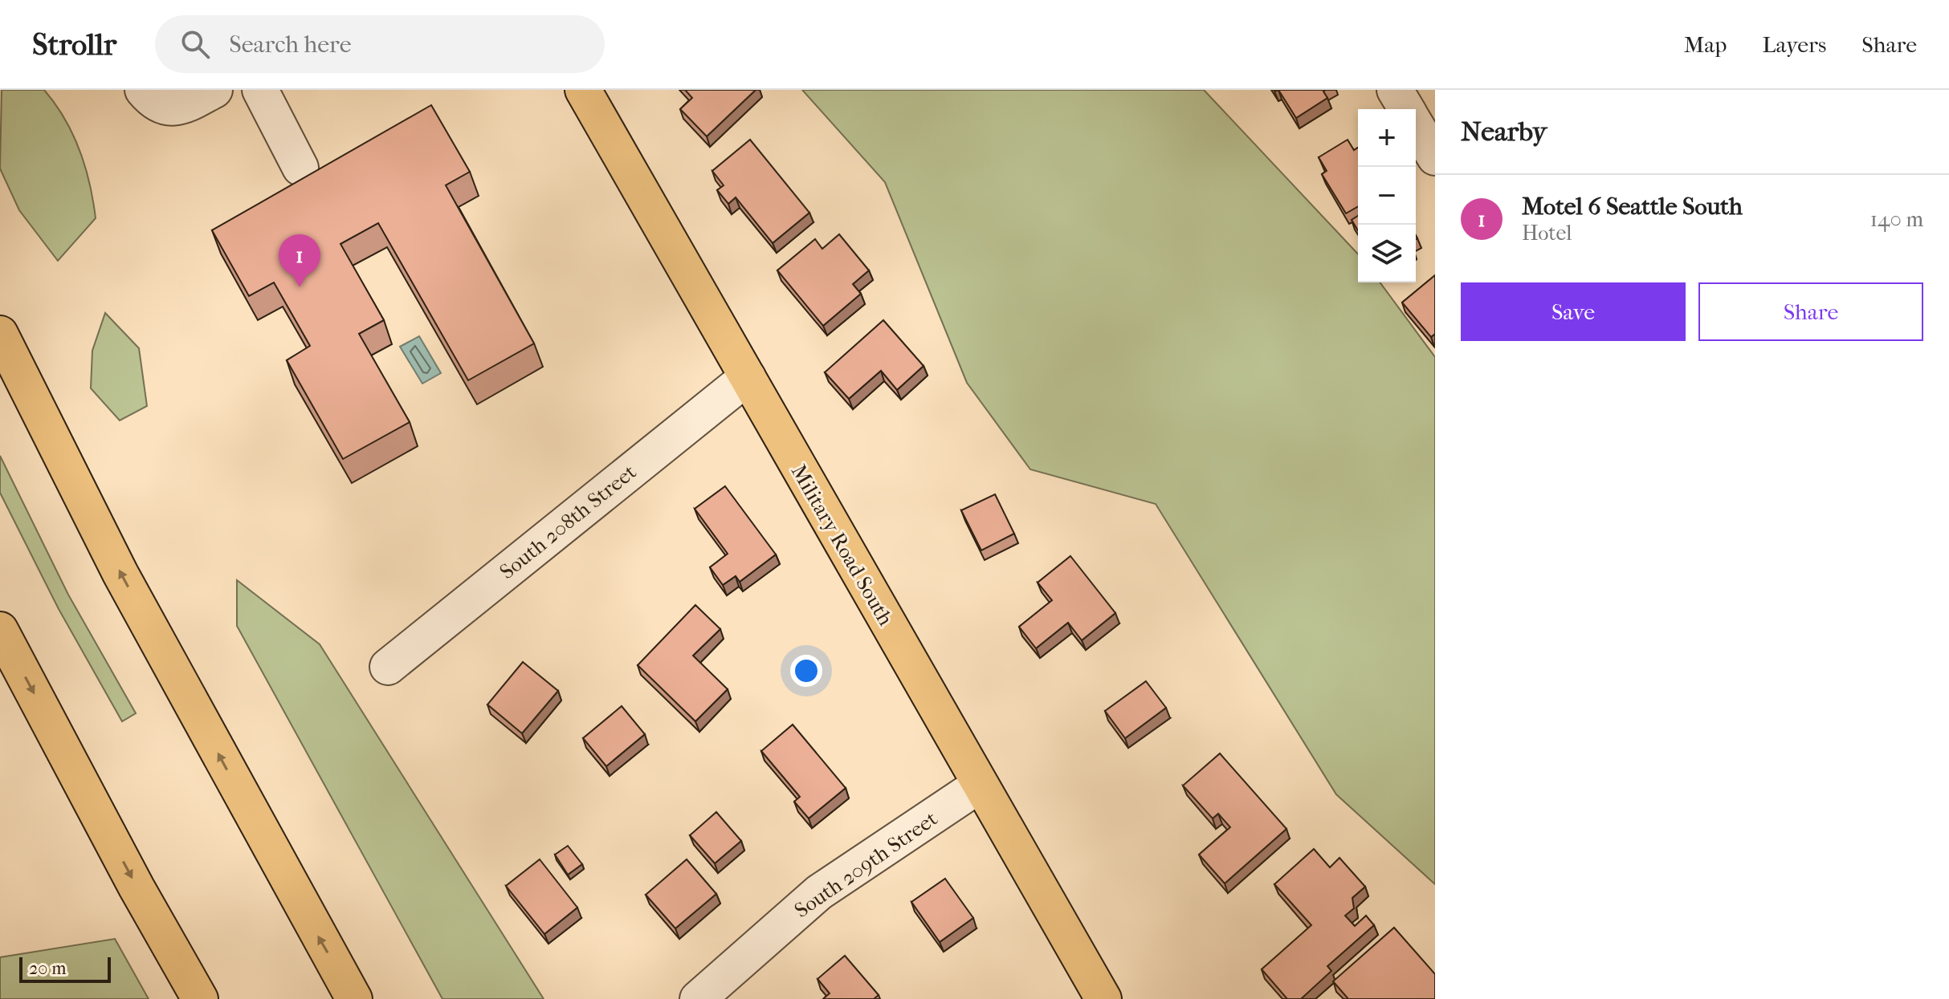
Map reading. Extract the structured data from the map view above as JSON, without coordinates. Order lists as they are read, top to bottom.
{
  "streets": {
    "main road": ["Military Road South"],
    "street": ["South 208th Street", "South 209th Street"]
  },
  "crossings": [
    ["South 208th Street", "Military Road South"],
    ["Military Road South", "South 209th Street"]
  ],
  "scale_bar": "20 m",
  "page": {
    "header": "Strollr",
    "search": "Search here",
    "nav": ["Map", "Layers", "Share"],
    "heading": "Nearby",
    "map_buttons": ["+", "−"],
    "list": [
      {
        "mark": "1",
        "name": "Motel 6 Seattle South",
        "note": "Hotel",
        "value": "140 m"
      }
    ],
    "pins": "1",
    "buttons": ["Save", "Share"],
    "scale": "20 m"
  }
}
